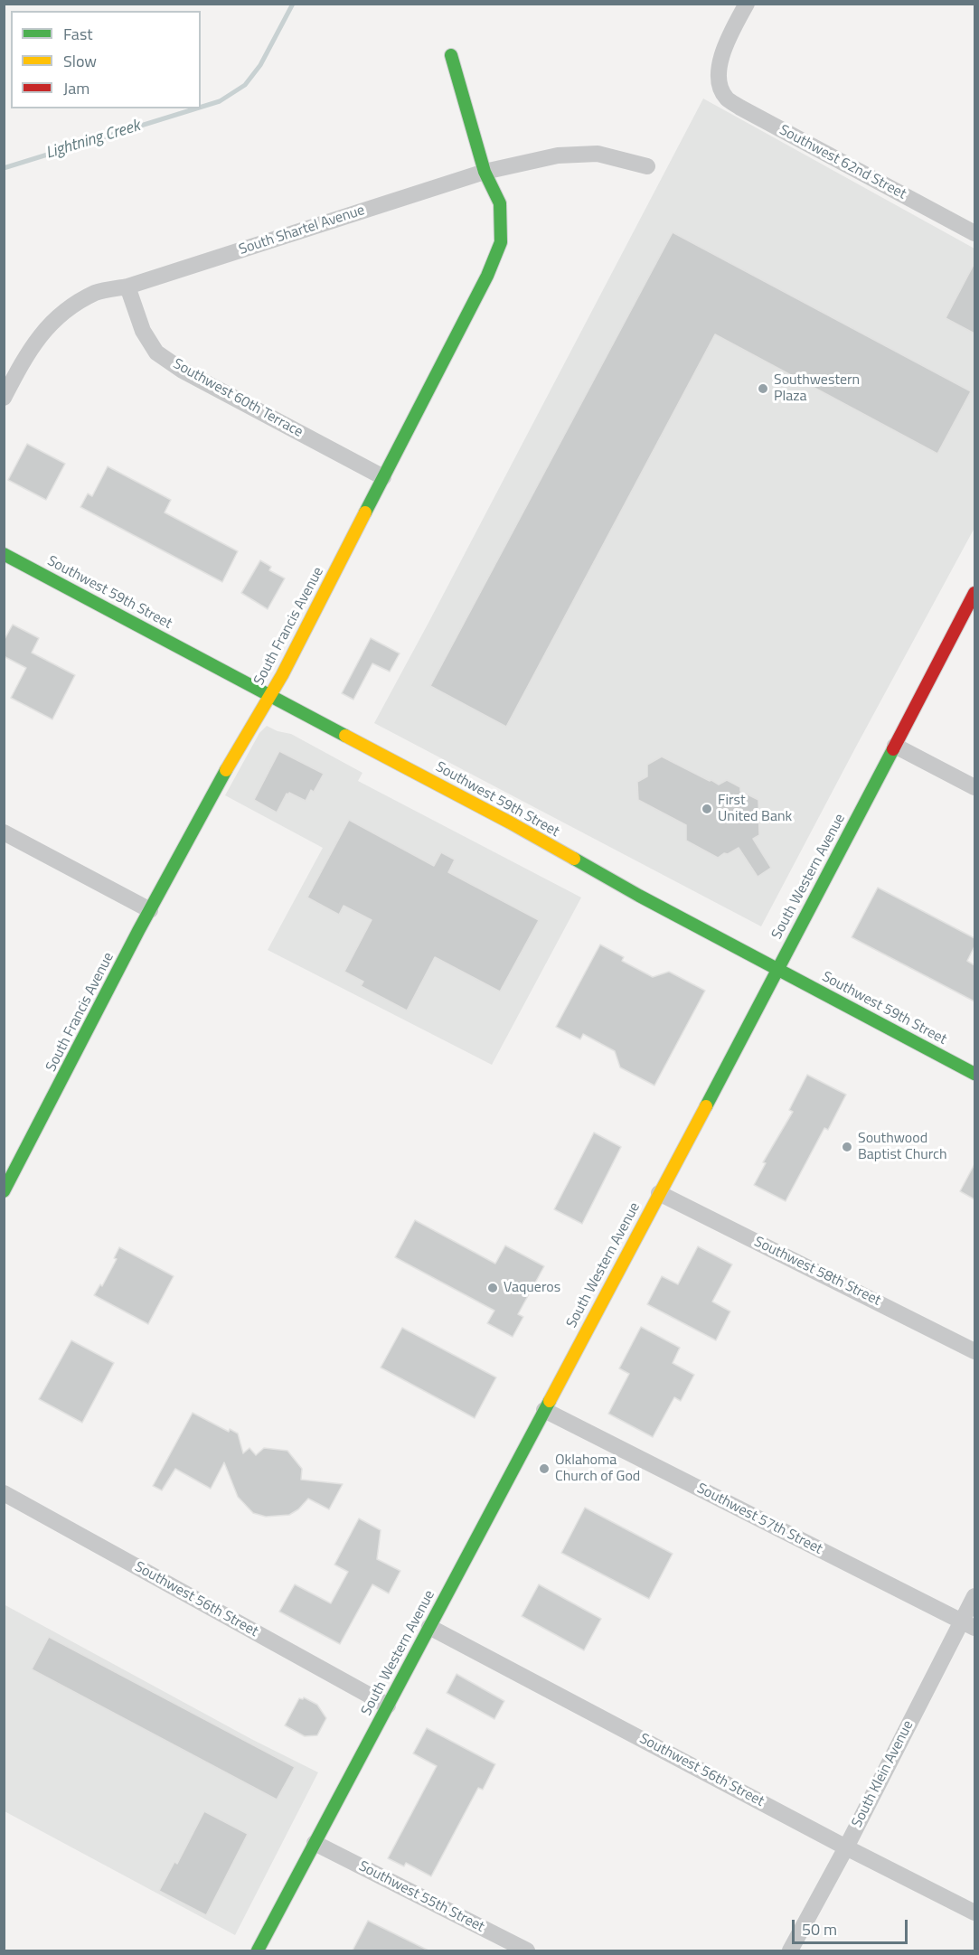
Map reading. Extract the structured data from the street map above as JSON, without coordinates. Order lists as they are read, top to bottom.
{
  "streets": {
    "main road": ["Southwest 59th Street", "South Francis Avenue", "South Western Avenue"],
    "street": [
      "Southwest 62nd Street",
      "South Shartel Avenue",
      "Southwest 60th Terrace",
      "Southwest 58th Street",
      "Southwest 57th Street",
      "Southwest 56th Street",
      "South Klein Avenue",
      "Southwest 55th Street"
    ]
  },
  "crossings": [
    ["South Shartel Avenue", "Southwest 60th Terrace"],
    ["South Shartel Avenue", "South Francis Avenue"],
    ["Southwest 60th Terrace", "South Francis Avenue"],
    ["Southwest 59th Street", "South Francis Avenue"],
    ["Southwest 59th Street", "South Western Avenue"],
    ["South Western Avenue", "Southwest 58th Street"],
    ["South Western Avenue", "Southwest 57th Street"],
    ["South Western Avenue", "Southwest 56th Street"],
    ["South Western Avenue", "Southwest 55th Street"],
    ["Southwest 57th Street", "South Klein Avenue"],
    ["Southwest 56th Street", "South Klein Avenue"]
  ],
  "water": ["Lightning Creek"],
  "places": [
    "Southwestern Plaza",
    "First United Bank",
    "Southwood Baptist Church",
    "Vaqueros",
    "Oklahoma Church of God"
  ],
  "legend": ["Fast", "Slow", "Jam"],
  "scale_bar": "50 m"
}
